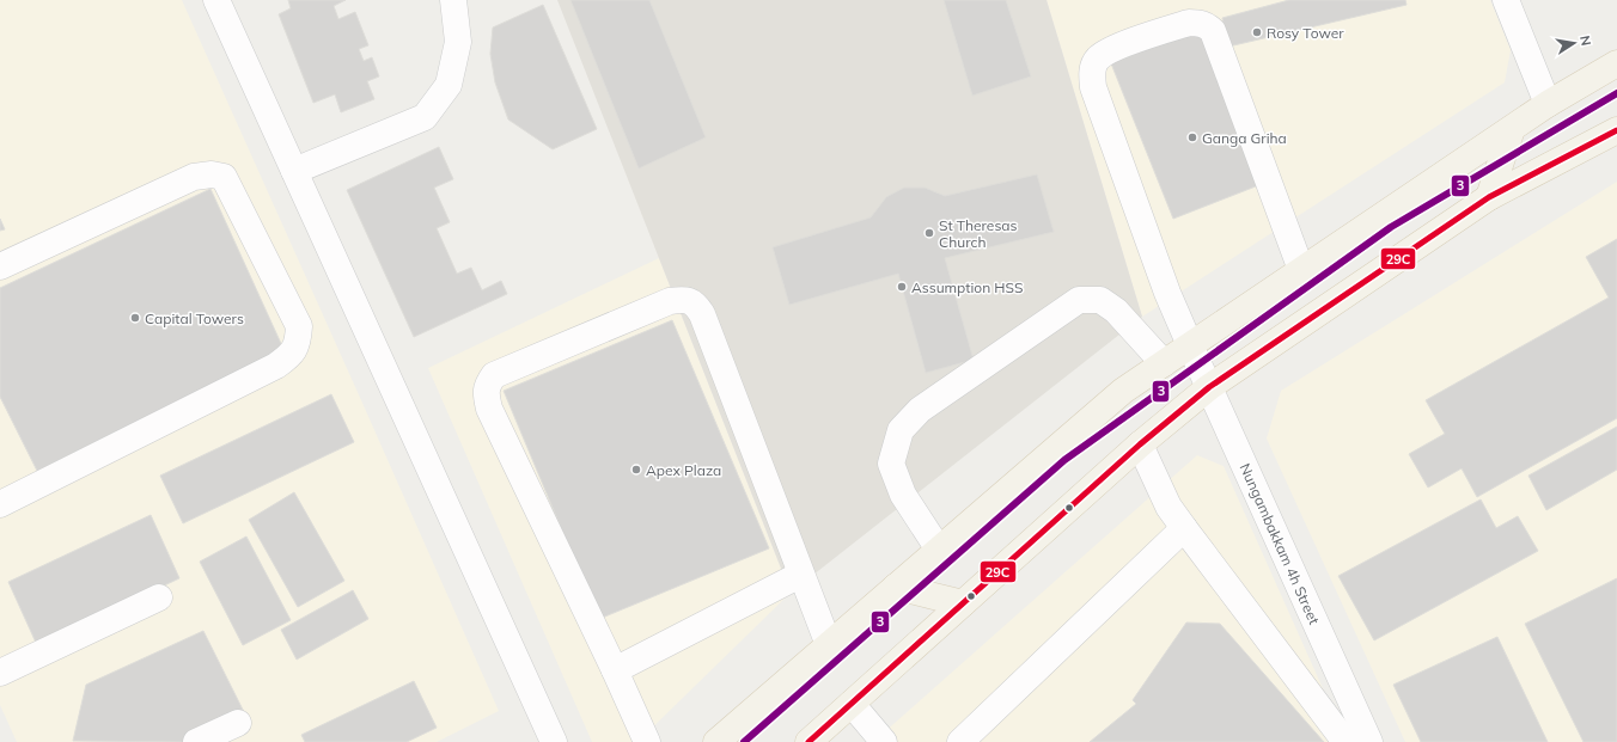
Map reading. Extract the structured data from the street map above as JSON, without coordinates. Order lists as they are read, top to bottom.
{
  "streets": {
    "street": ["Nungambakkam 4h Street"]
  },
  "places": [
    "Rosy Tower",
    "Ganga Griha",
    "St Theresas Church",
    "Assumption HSS",
    "Capital Towers",
    "Apex Plaza"
  ],
  "lines": ["transit line 3", "transit line 29C"],
  "north": "right"
}
